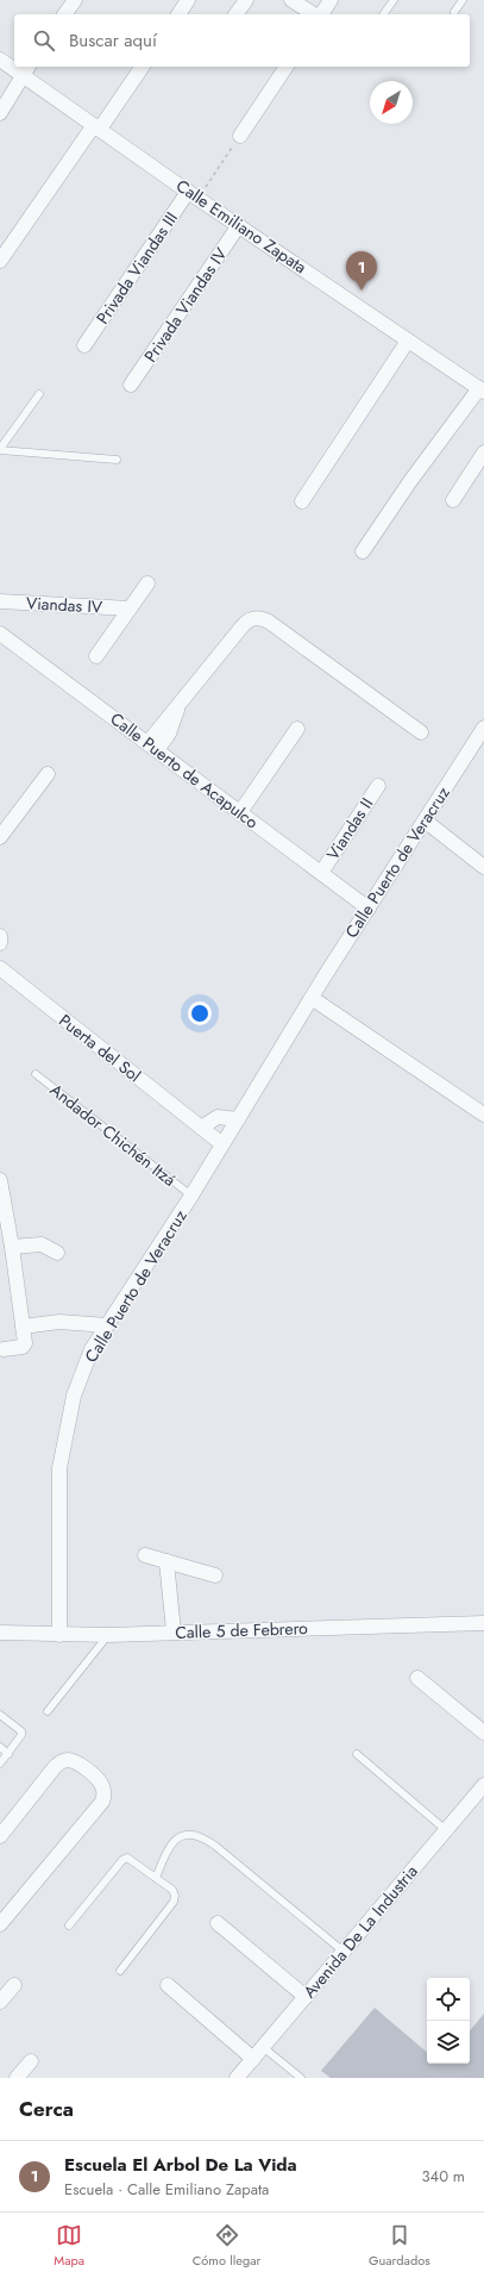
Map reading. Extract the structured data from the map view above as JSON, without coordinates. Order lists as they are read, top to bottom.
{
  "streets": {
    "street": [
      "Calle Emiliano Zapata",
      "Privada Viandas III",
      "Privada Viandas IV",
      "Viandas IV",
      "Calle Puerto de Acapulco",
      "Viandas II",
      "Calle Puerto de Veracruz",
      "Puerta del Sol",
      "Calle 5 de Febrero",
      "Avenida De La Industria"
    ],
    "lane": ["Andador Chichén Itzá"]
  },
  "crossings": [
    ["Calle Emiliano Zapata", "Privada Viandas III"],
    ["Calle Emiliano Zapata", "Privada Viandas IV"],
    ["Calle Puerto de Acapulco", "Viandas II"],
    ["Calle Puerto de Acapulco", "Calle Puerto de Veracruz"],
    ["Calle Puerto de Veracruz", "Puerta del Sol"],
    ["Calle Puerto de Veracruz", "Andador Chichén Itzá"],
    ["Calle Puerto de Veracruz", "Calle 5 de Febrero"]
  ],
  "north": "bottom left",
  "page": {
    "search": "Buscar aquí",
    "pins": "1",
    "heading": "Cerca",
    "list": [
      {
        "mark": "1",
        "name": "Escuela El Arbol De La Vida",
        "note": "Escuela · Calle Emiliano Zapata",
        "value": "340 m"
      }
    ],
    "nav": ["Mapa", "Cómo llegar", "Guardados"]
  }
}
